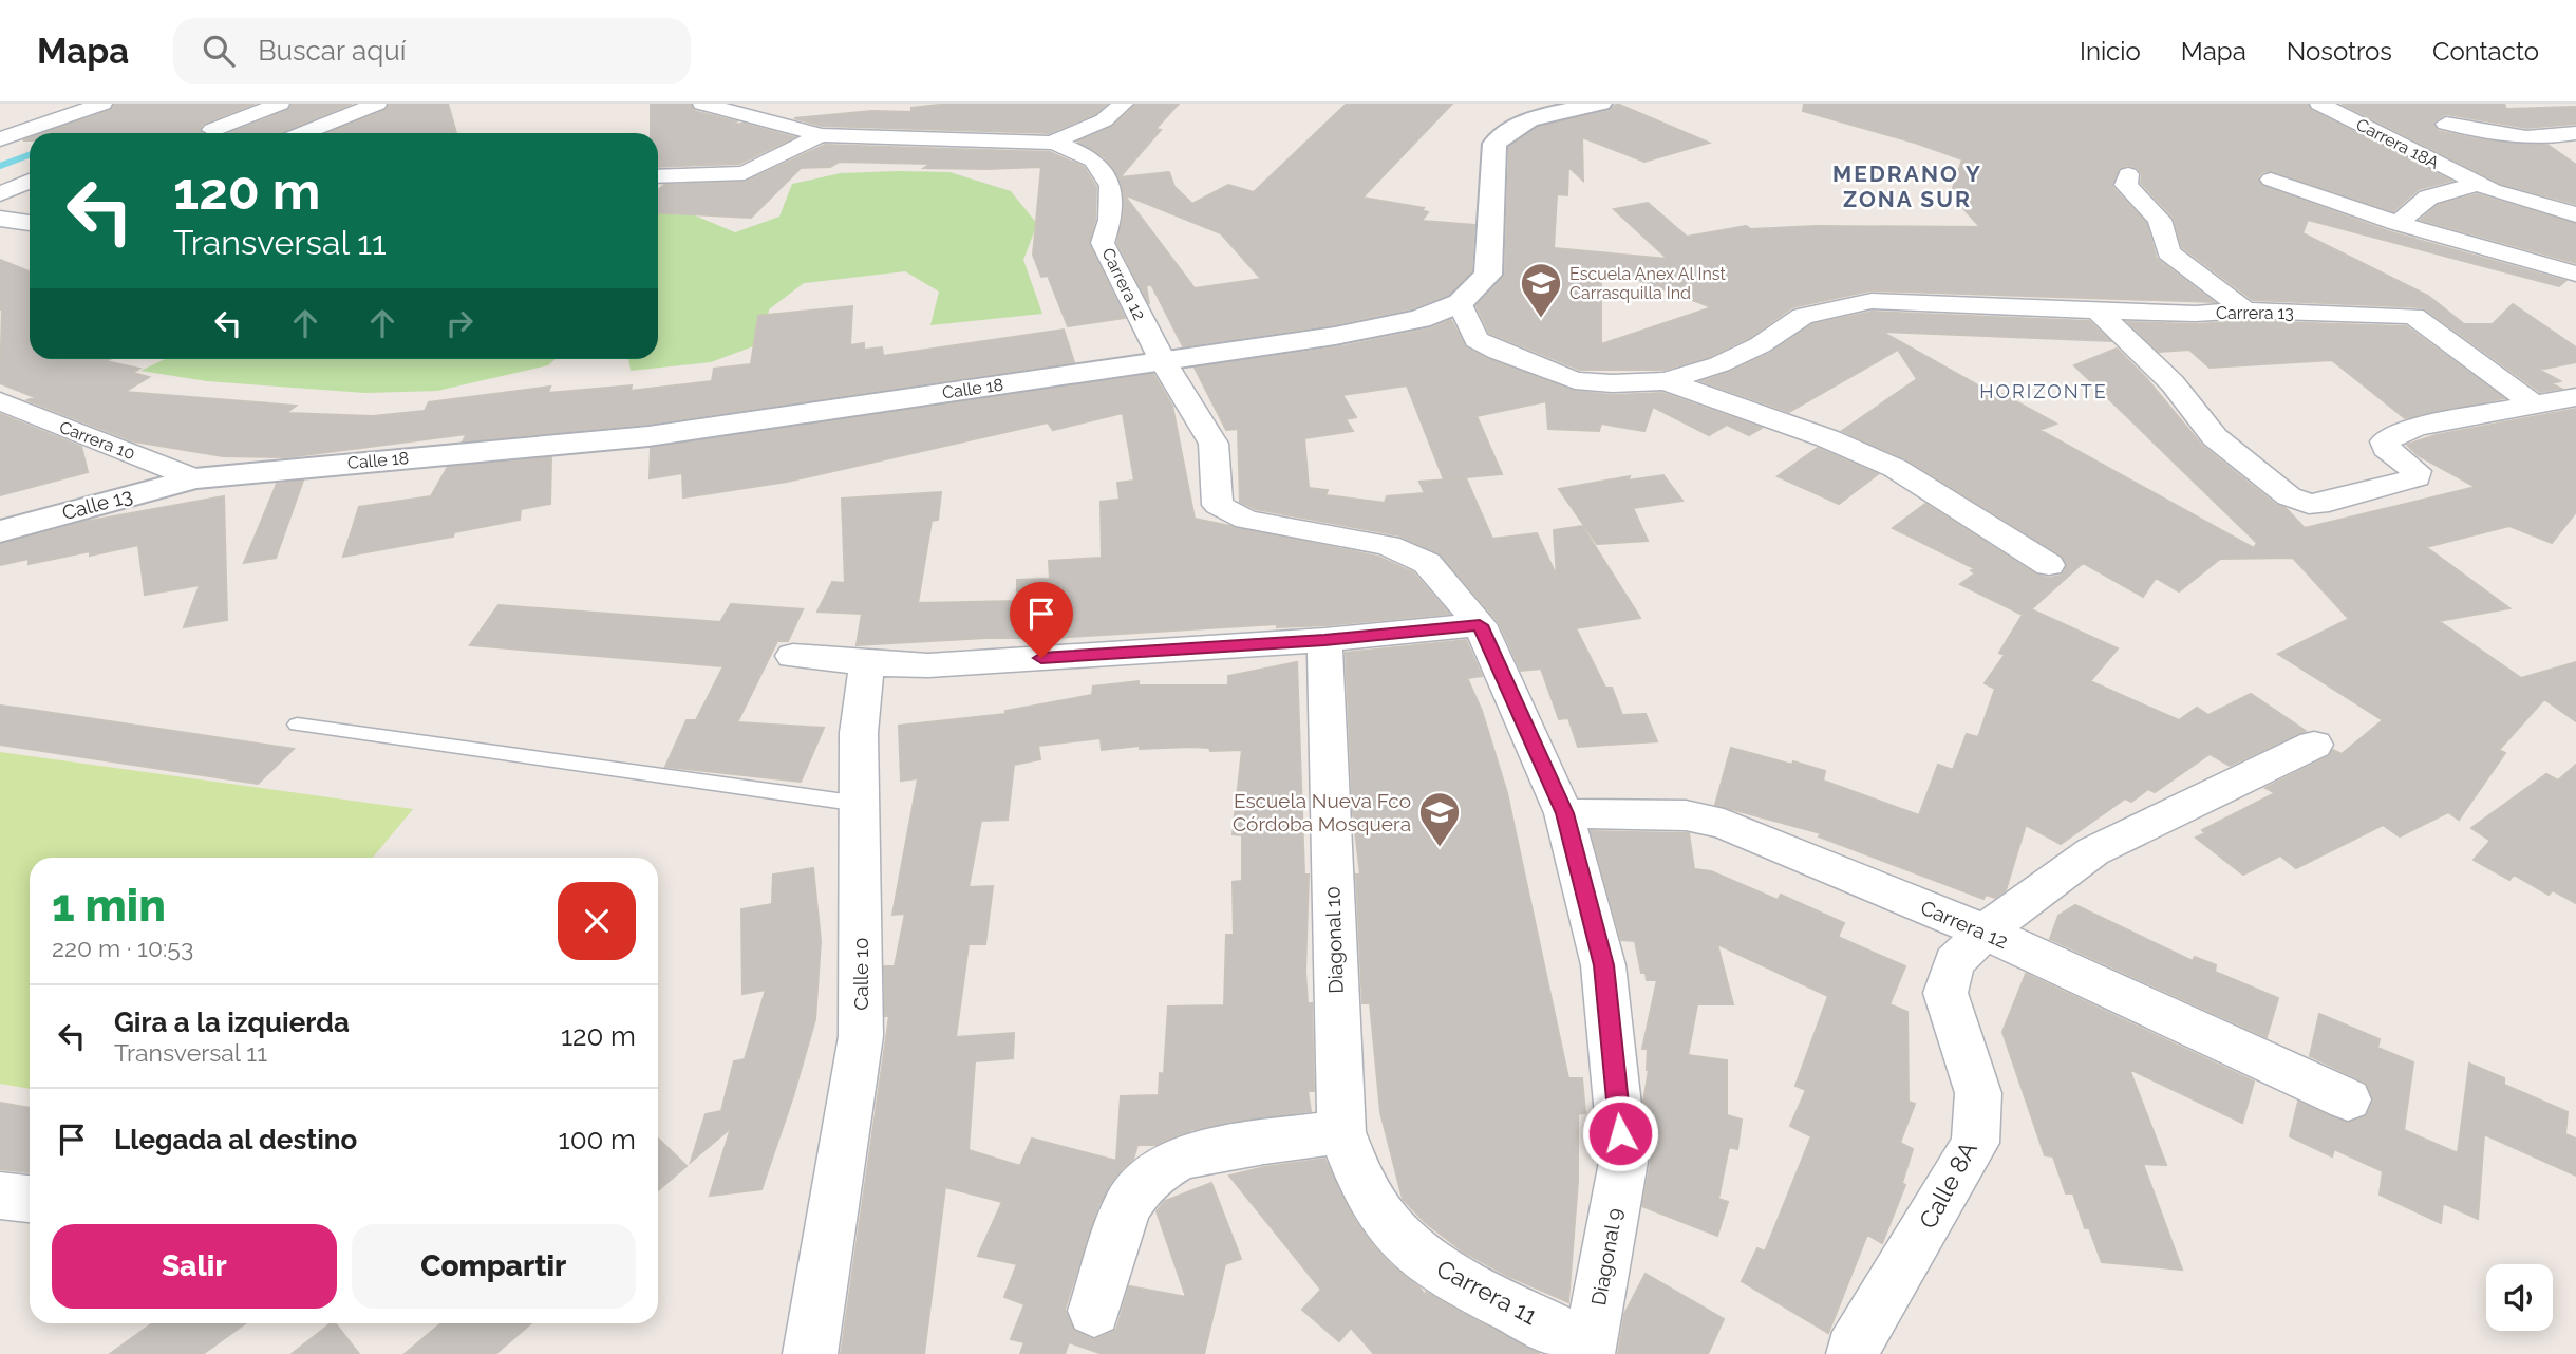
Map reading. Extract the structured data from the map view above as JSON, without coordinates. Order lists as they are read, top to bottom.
{
  "streets": {
    "main road": ["Calle 18", "Calle 13"],
    "street": [
      "Carrera 18A",
      "Carrera 12",
      "Carrera 13",
      "Carrera 10",
      "Diagonal 10",
      "Calle 10",
      "Calle 8A",
      "Diagonal 9",
      "Carrera 11"
    ]
  },
  "crossings": [
    ["Carrera 12", "Calle 18"],
    ["Carrera 12", "Calle 8A"],
    ["Carrera 12", "Diagonal 9"],
    ["Calle 18", "Carrera 10"],
    ["Calle 18", "Calle 13"],
    ["Carrera 10", "Calle 13"],
    ["Diagonal 10", "Carrera 11"],
    ["Diagonal 9", "Carrera 11"]
  ],
  "districts": ["MEDRANO Y ZONA SUR", "HORIZONTE"],
  "places": {
    "school or university": ["Escuela Anex Al Inst Carrasquilla Ind", "Escuela Nueva Fco Córdoba Mosquera"]
  },
  "page": {
    "header": "Mapa",
    "search": "Buscar aquí",
    "nav": [
      "Inicio",
      "Mapa",
      "Nosotros",
      "Contacto"
    ],
    "turn": ["120 m", "Transversal 11"],
    "heading": ["1 min", "220 m · 10:53"],
    "list": [
      {
        "name": "Gira a la izquierda",
        "note": "Transversal 11",
        "value": "120 m"
      },
      {
        "name": "Llegada al destino",
        "value": "100 m"
      }
    ],
    "buttons": ["Salir", "Compartir"]
  }
}
